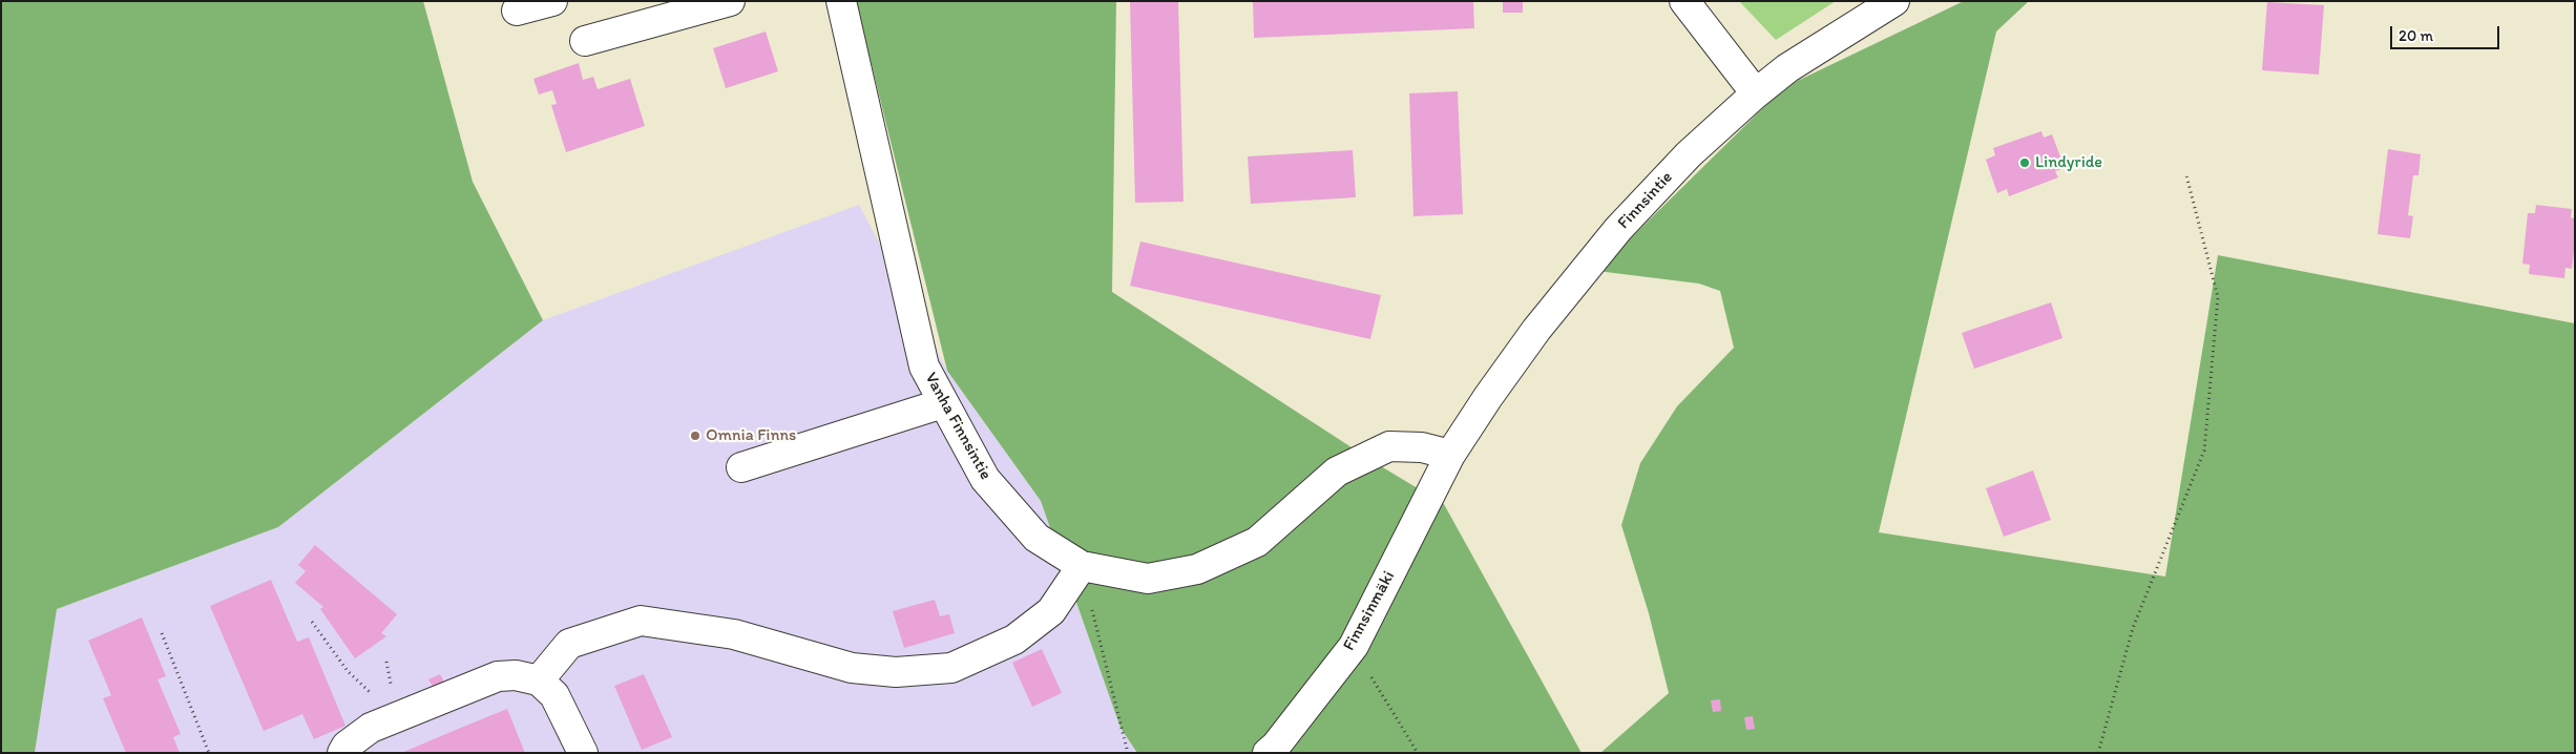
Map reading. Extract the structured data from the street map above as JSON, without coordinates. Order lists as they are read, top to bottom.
{
  "streets": {
    "street": ["Finnsintie", "Vanha Finnsintie", "Finnsinmäki"]
  },
  "crossings": [
    ["Finnsintie", "Vanha Finnsintie"],
    ["Finnsintie", "Finnsinmäki"],
    ["Vanha Finnsintie", "Finnsinmäki"]
  ],
  "places": ["Lindyride", "Omnia Finns"],
  "scale_bar": "20 m"
}
